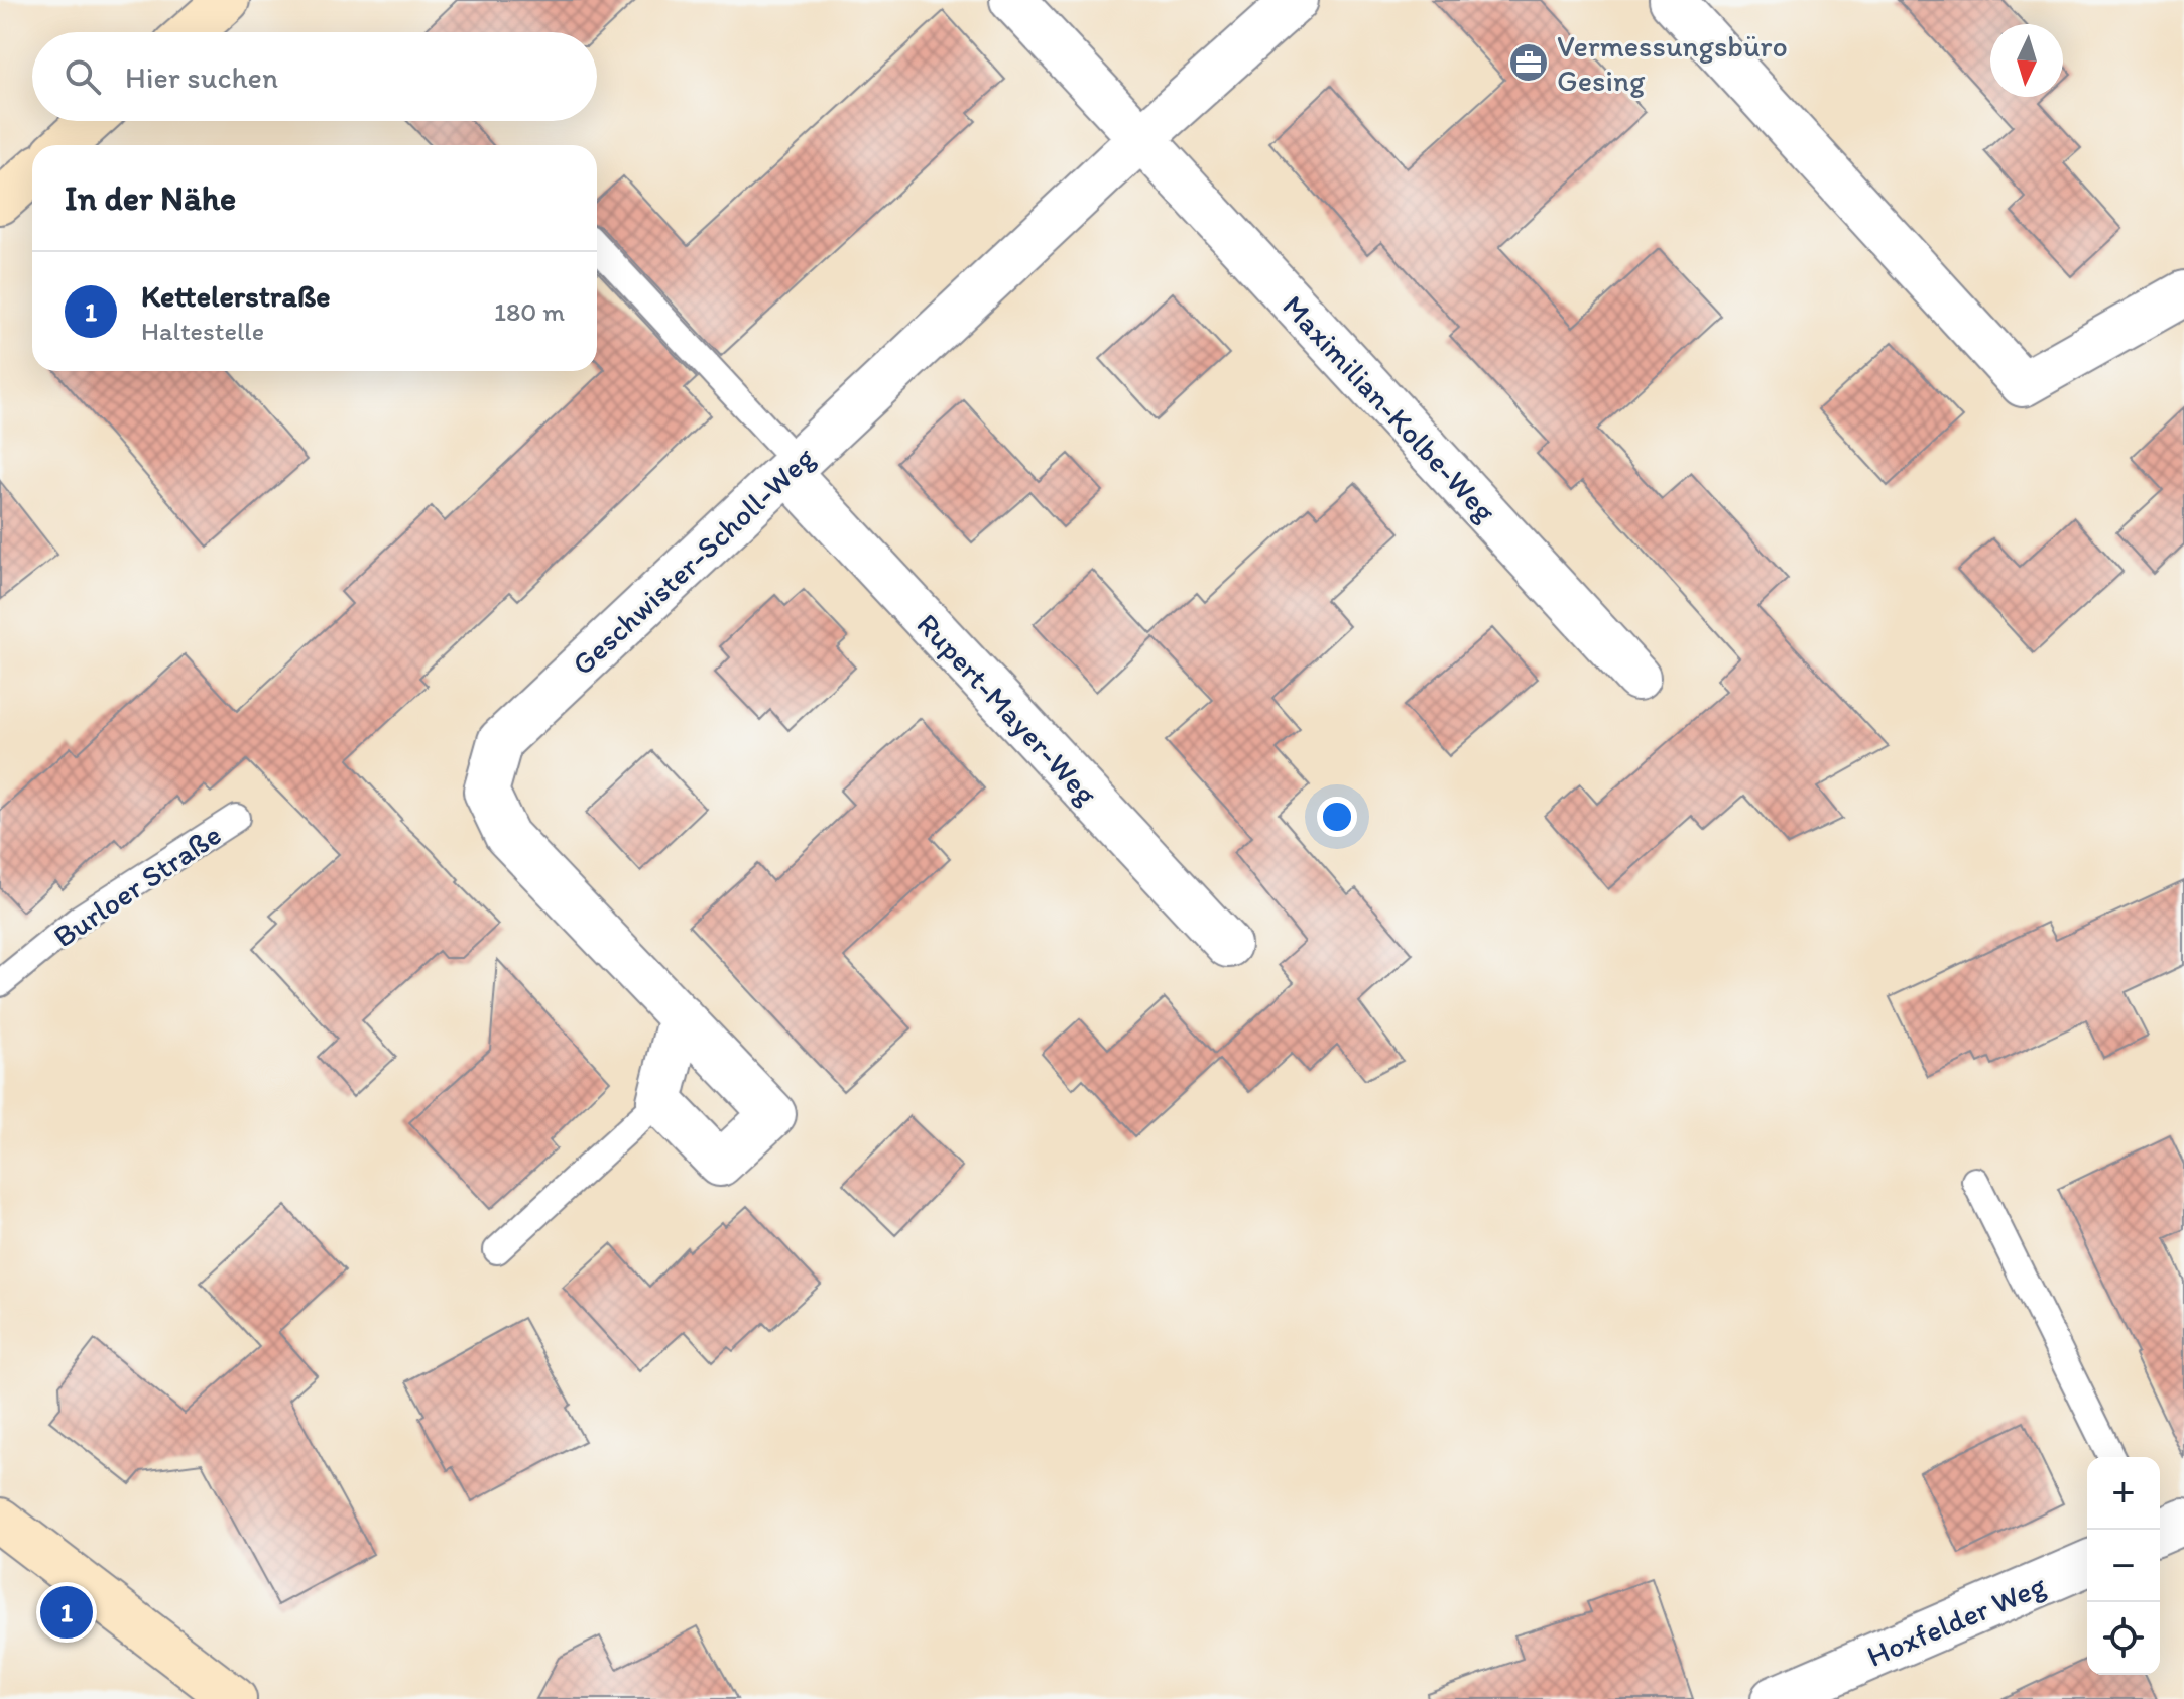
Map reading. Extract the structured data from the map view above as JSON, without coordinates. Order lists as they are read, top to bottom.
{
  "streets": {
    "street": [
      "Maximilian-Kolbe-Weg",
      "Geschwister-Scholl-Weg",
      "Rupert-Mayer-Weg",
      "Hoxfelder Weg"
    ],
    "lane": ["Burloer Straße"]
  },
  "crossings": [
    ["Maximilian-Kolbe-Weg", "Geschwister-Scholl-Weg"],
    ["Geschwister-Scholl-Weg", "Rupert-Mayer-Weg"]
  ],
  "places": {
    "office": ["Vermessungsbüro Gesing"]
  },
  "north": "bottom",
  "page": {
    "search": "Hier suchen",
    "heading": "In der Nähe",
    "list": [
      {
        "mark": "1",
        "name": "Kettelerstraße",
        "note": "Haltestelle",
        "value": "180 m"
      }
    ],
    "map_buttons": ["+", "−"],
    "pins": "1"
  }
}
